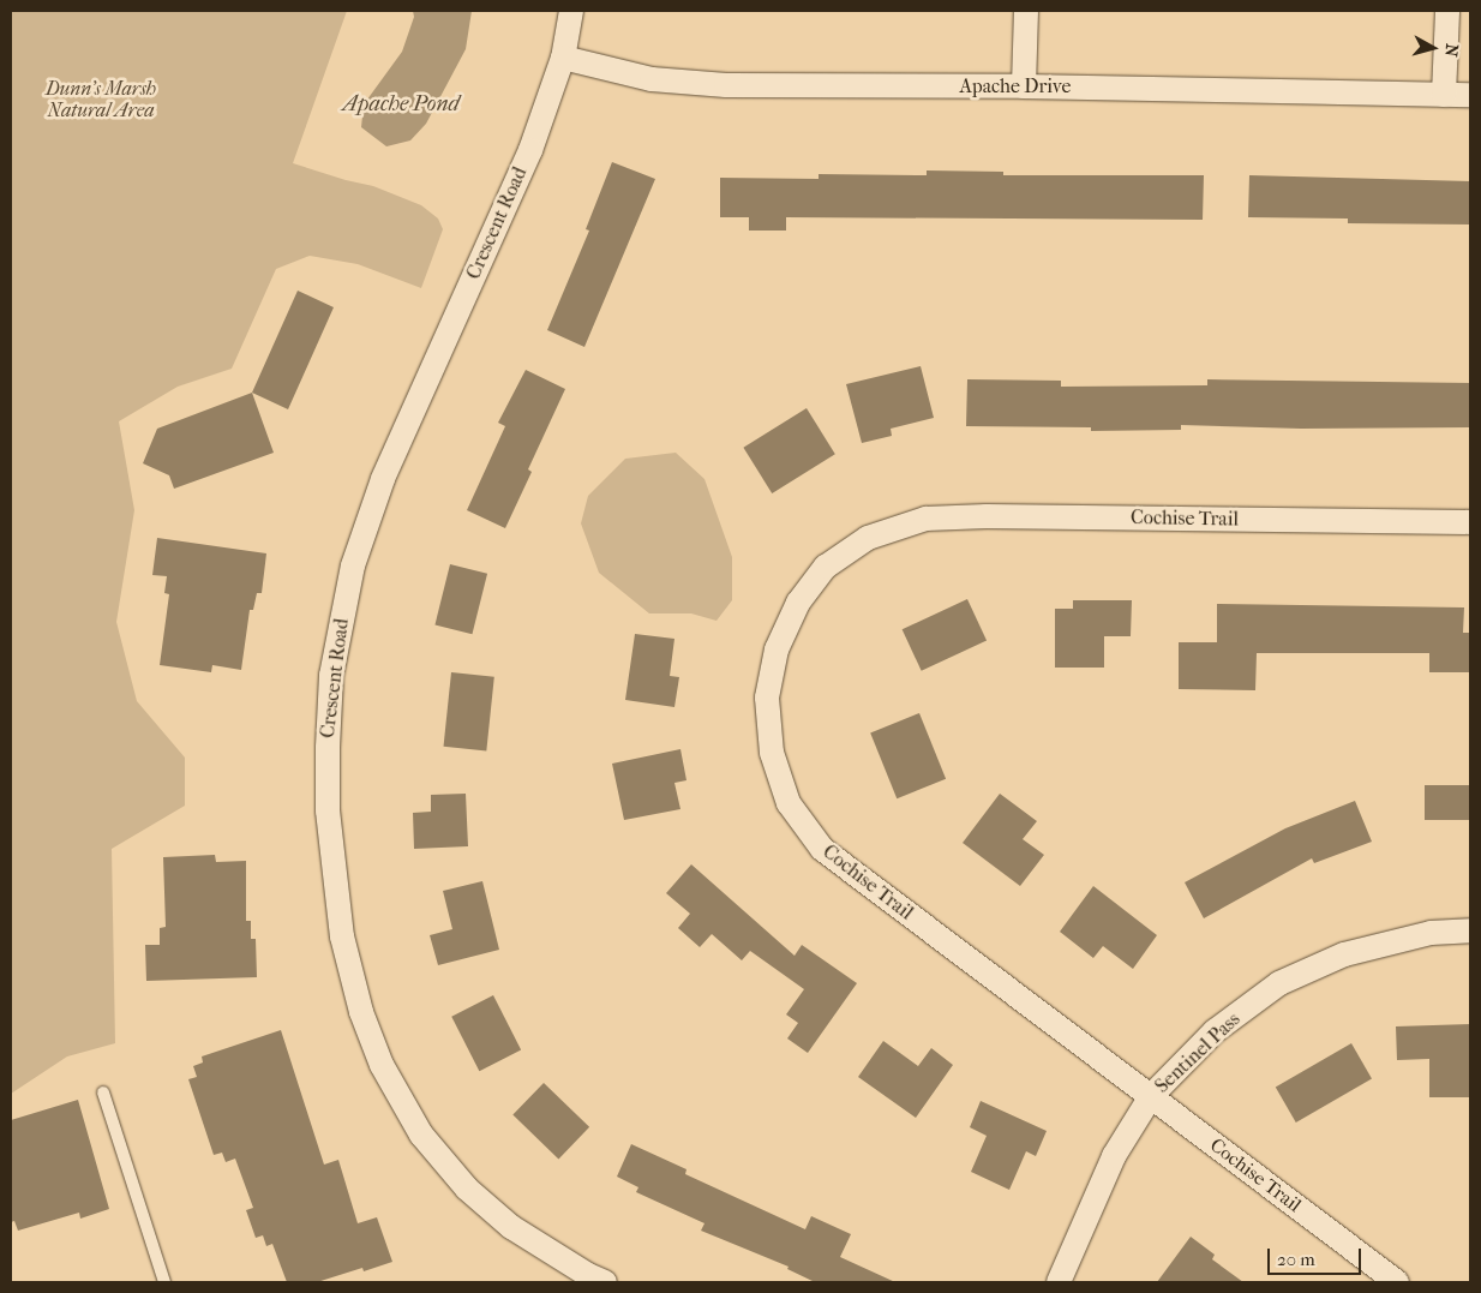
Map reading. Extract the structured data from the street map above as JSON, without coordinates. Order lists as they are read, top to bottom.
{
  "streets": {
    "street": [
      "Apache Drive",
      "Crescent Road",
      "Cochise Trail",
      "Sentinel Pass"
    ]
  },
  "crossings": [
    ["Apache Drive", "Crescent Road"],
    ["Cochise Trail", "Sentinel Pass"]
  ],
  "water": ["Apache Pond"],
  "parks": ["Dunn's Marsh Natural Area"],
  "scale_bar": "20 m",
  "north": "right"
}
